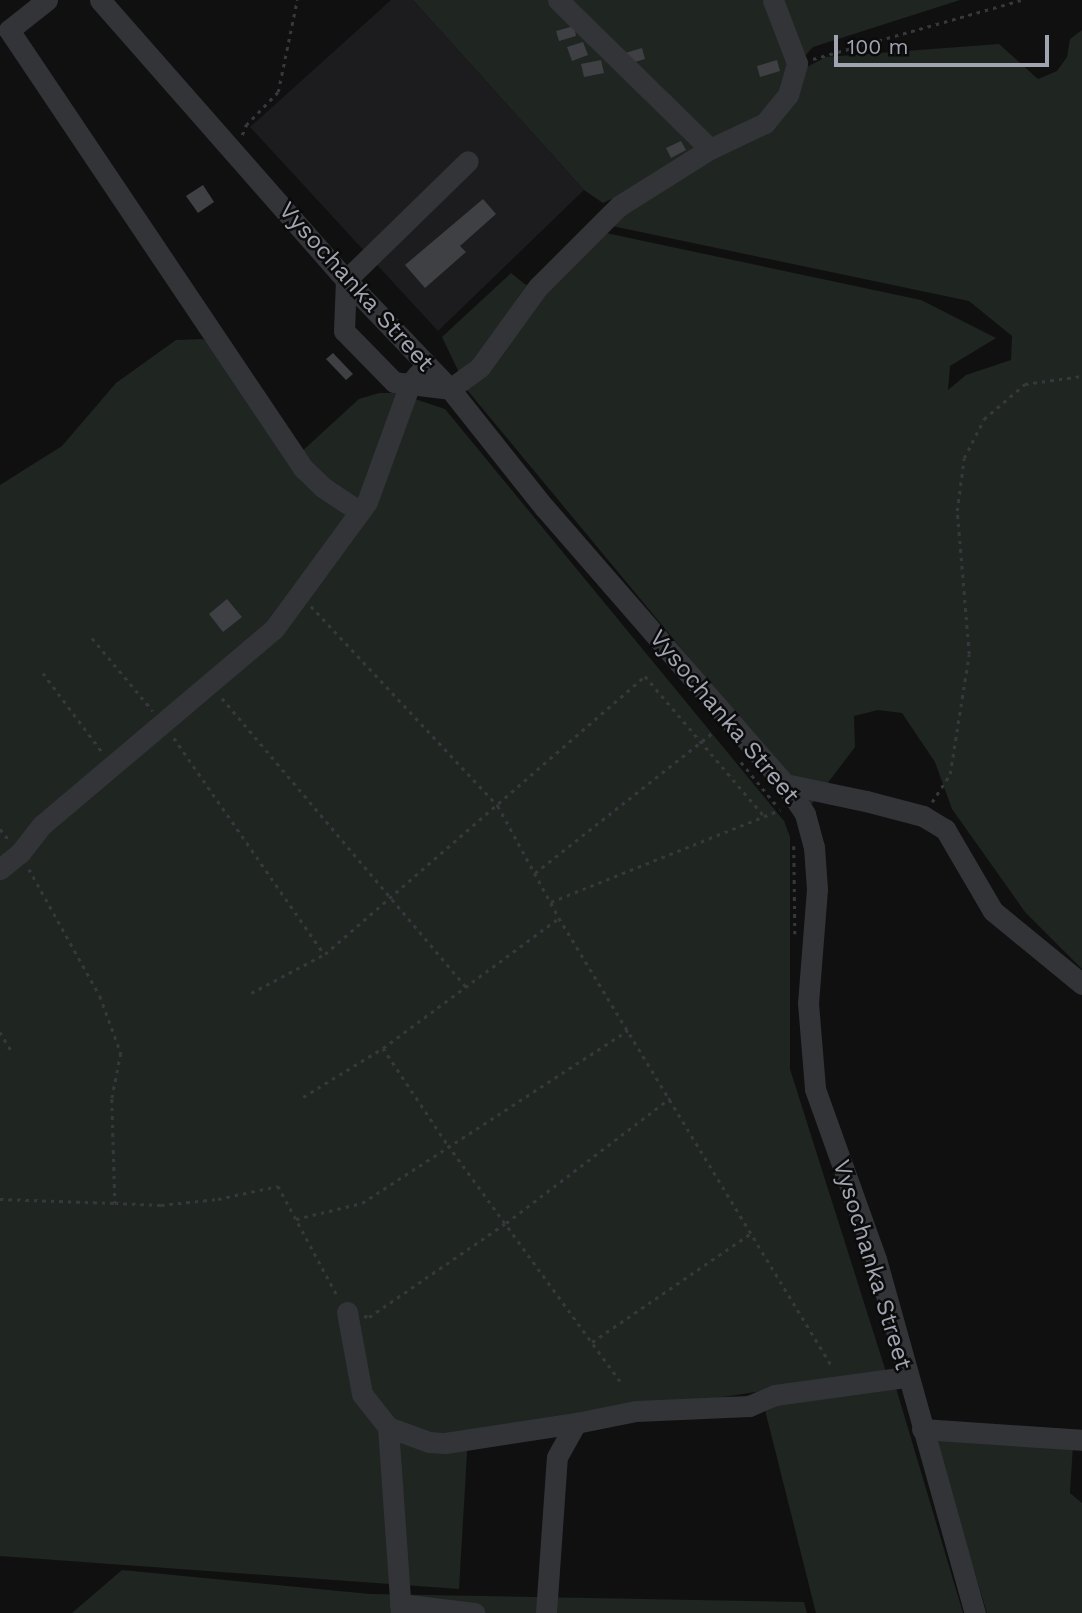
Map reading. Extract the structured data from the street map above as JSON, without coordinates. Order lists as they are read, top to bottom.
{
  "streets": {
    "street": ["Vysochanka Street"]
  },
  "scale_bar": "100 m"
}
